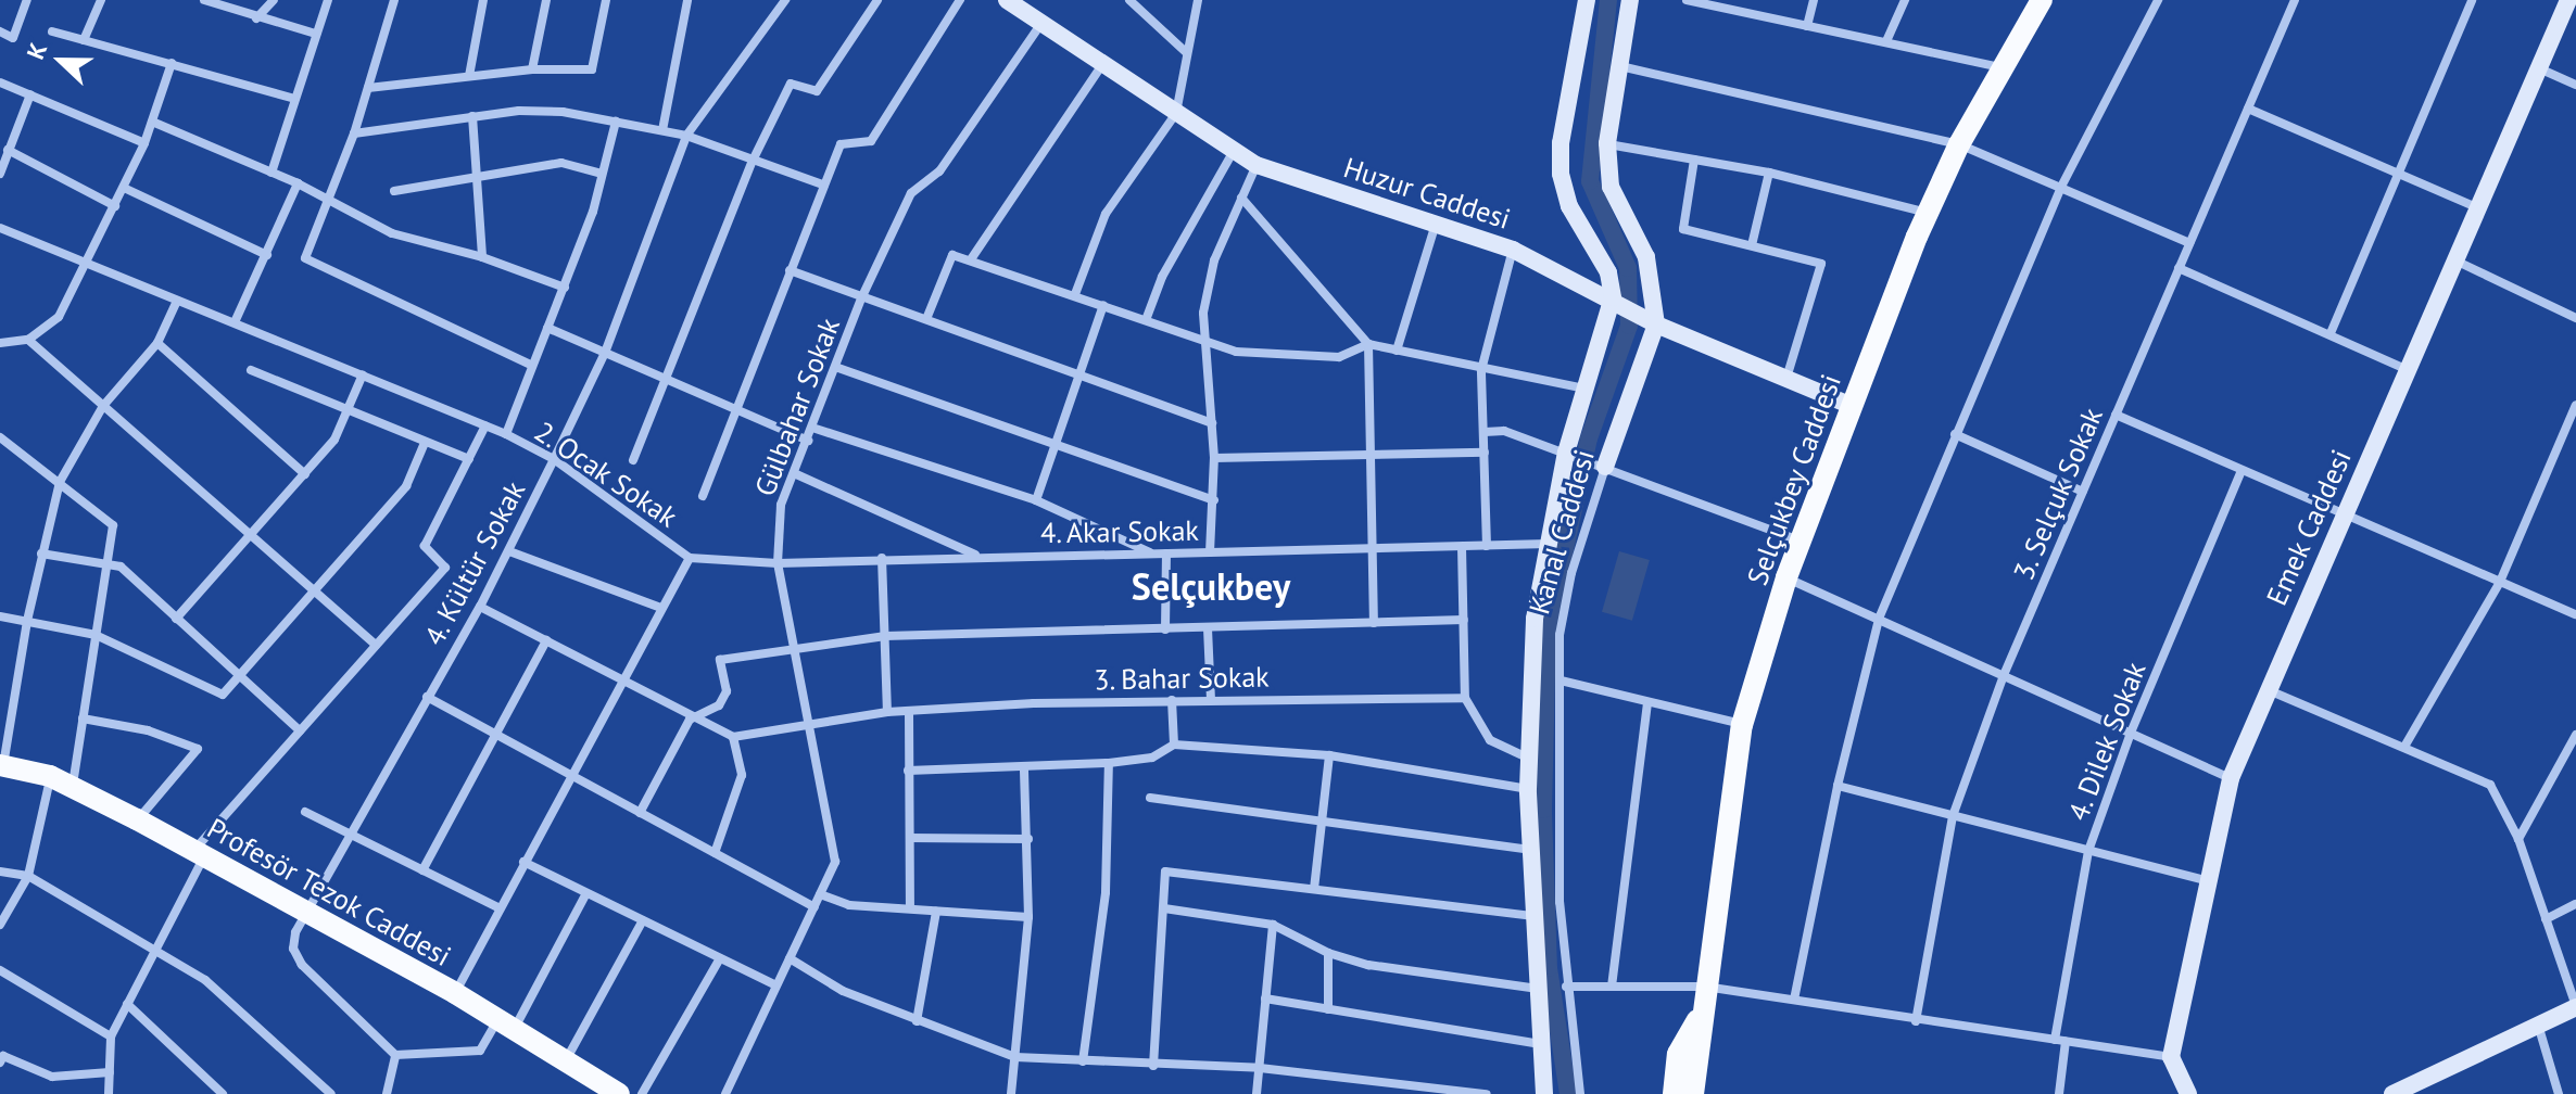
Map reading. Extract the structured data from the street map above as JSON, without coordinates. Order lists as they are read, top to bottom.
{
  "streets": {
    "main road": ["Selçukbey Caddesi", "Profesör Tezok Caddesi"],
    "street": [
      "Huzur Caddesi",
      "Gülbahar Sokak",
      "2. Ocak Sokak",
      "3. Selçuk Sokak",
      "Emek Caddesi",
      "4. Akar Sokak",
      "Kanal Caddesi",
      "4. Kültür Sokak",
      "3. Bahar Sokak",
      "4. Dilek Sokak"
    ]
  },
  "crossings": [
    ["Huzur Caddesi", "Gülbahar Sokak"],
    ["Huzur Caddesi", "Selçukbey Caddesi"],
    ["Huzur Caddesi", "Kanal Caddesi"],
    ["Gülbahar Sokak", "4. Akar Sokak"],
    ["Gülbahar Sokak", "3. Bahar Sokak"],
    ["2. Ocak Sokak", "4. Akar Sokak"],
    ["2. Ocak Sokak", "4. Kültür Sokak"],
    ["2. Ocak Sokak", "Profesör Tezok Caddesi"],
    ["4. Akar Sokak", "Kanal Caddesi"],
    ["4. Kültür Sokak", "Profesör Tezok Caddesi"]
  ],
  "districts": ["Selçukbey"],
  "north": "left"
}
